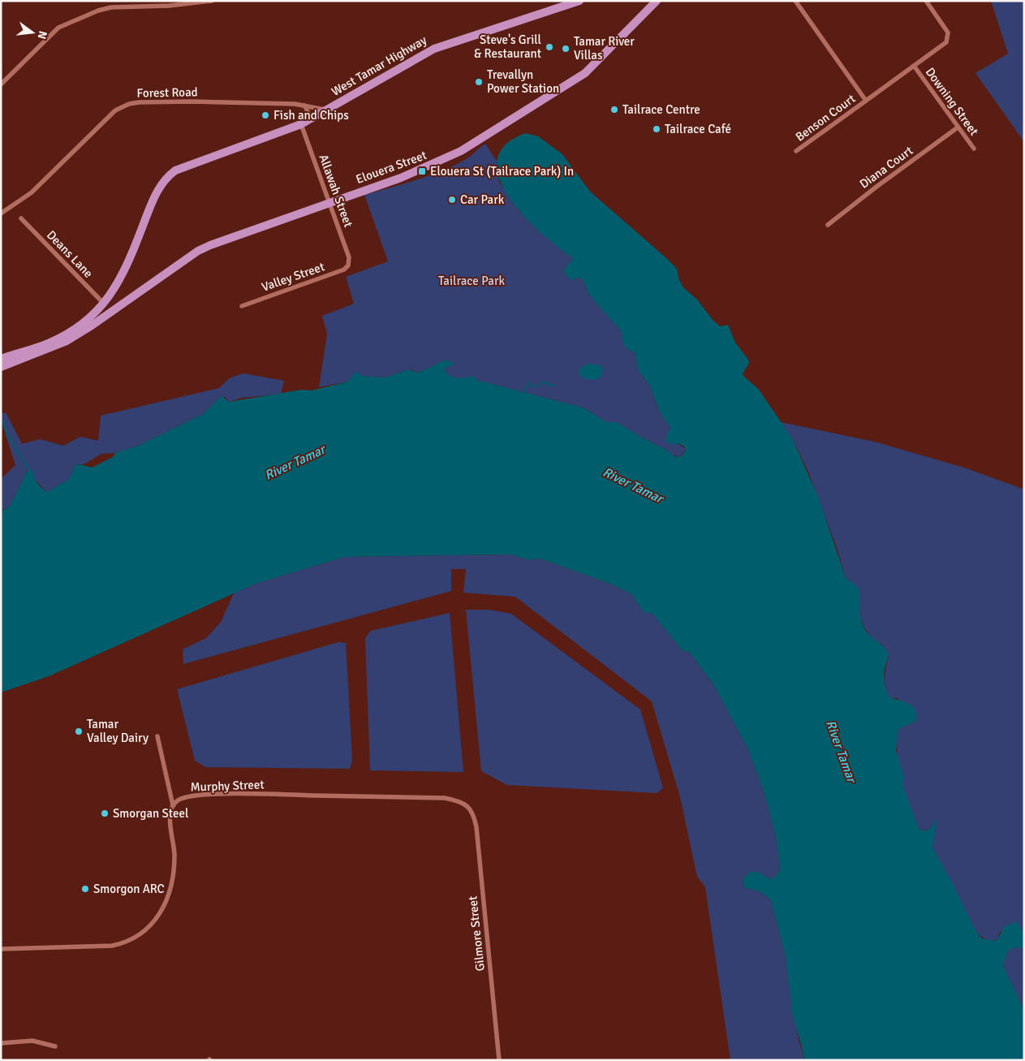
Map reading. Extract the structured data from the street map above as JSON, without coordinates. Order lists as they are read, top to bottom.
{
  "streets": {
    "highway": ["West Tamar Highway", "Elouera Street"],
    "street": [
      "Forest Road",
      "Downing Street",
      "Benson Court",
      "Diana Court",
      "Allawah Street",
      "Deans Lane",
      "Valley Street",
      "Murphy Street",
      "Gilmore Street"
    ]
  },
  "crossings": [
    ["West Tamar Highway", "Forest Road"],
    ["West Tamar Highway", "Allawah Street"],
    ["West Tamar Highway", "Deans Lane"],
    ["Downing Street", "Benson Court"],
    ["Downing Street", "Diana Court"],
    ["Elouera Street", "Allawah Street"],
    ["Allawah Street", "Valley Street"],
    ["Murphy Street", "Gilmore Street"]
  ],
  "water": ["River Tamar"],
  "parks": ["Tailrace Park"],
  "places": {
    "other": [
      "Steve's Grill & Restaurant",
      "Tamar River Villas",
      "Trevallyn Power Station",
      "Tailrace Centre",
      "Fish and Chips",
      "Tailrace Café",
      "Car Park",
      "Tamar Valley Dairy",
      "Smorgan Steel",
      "Smorgon ARC"
    ],
    "transit": ["Elouera St (Tailrace Park) In"]
  },
  "north": "right"
}
